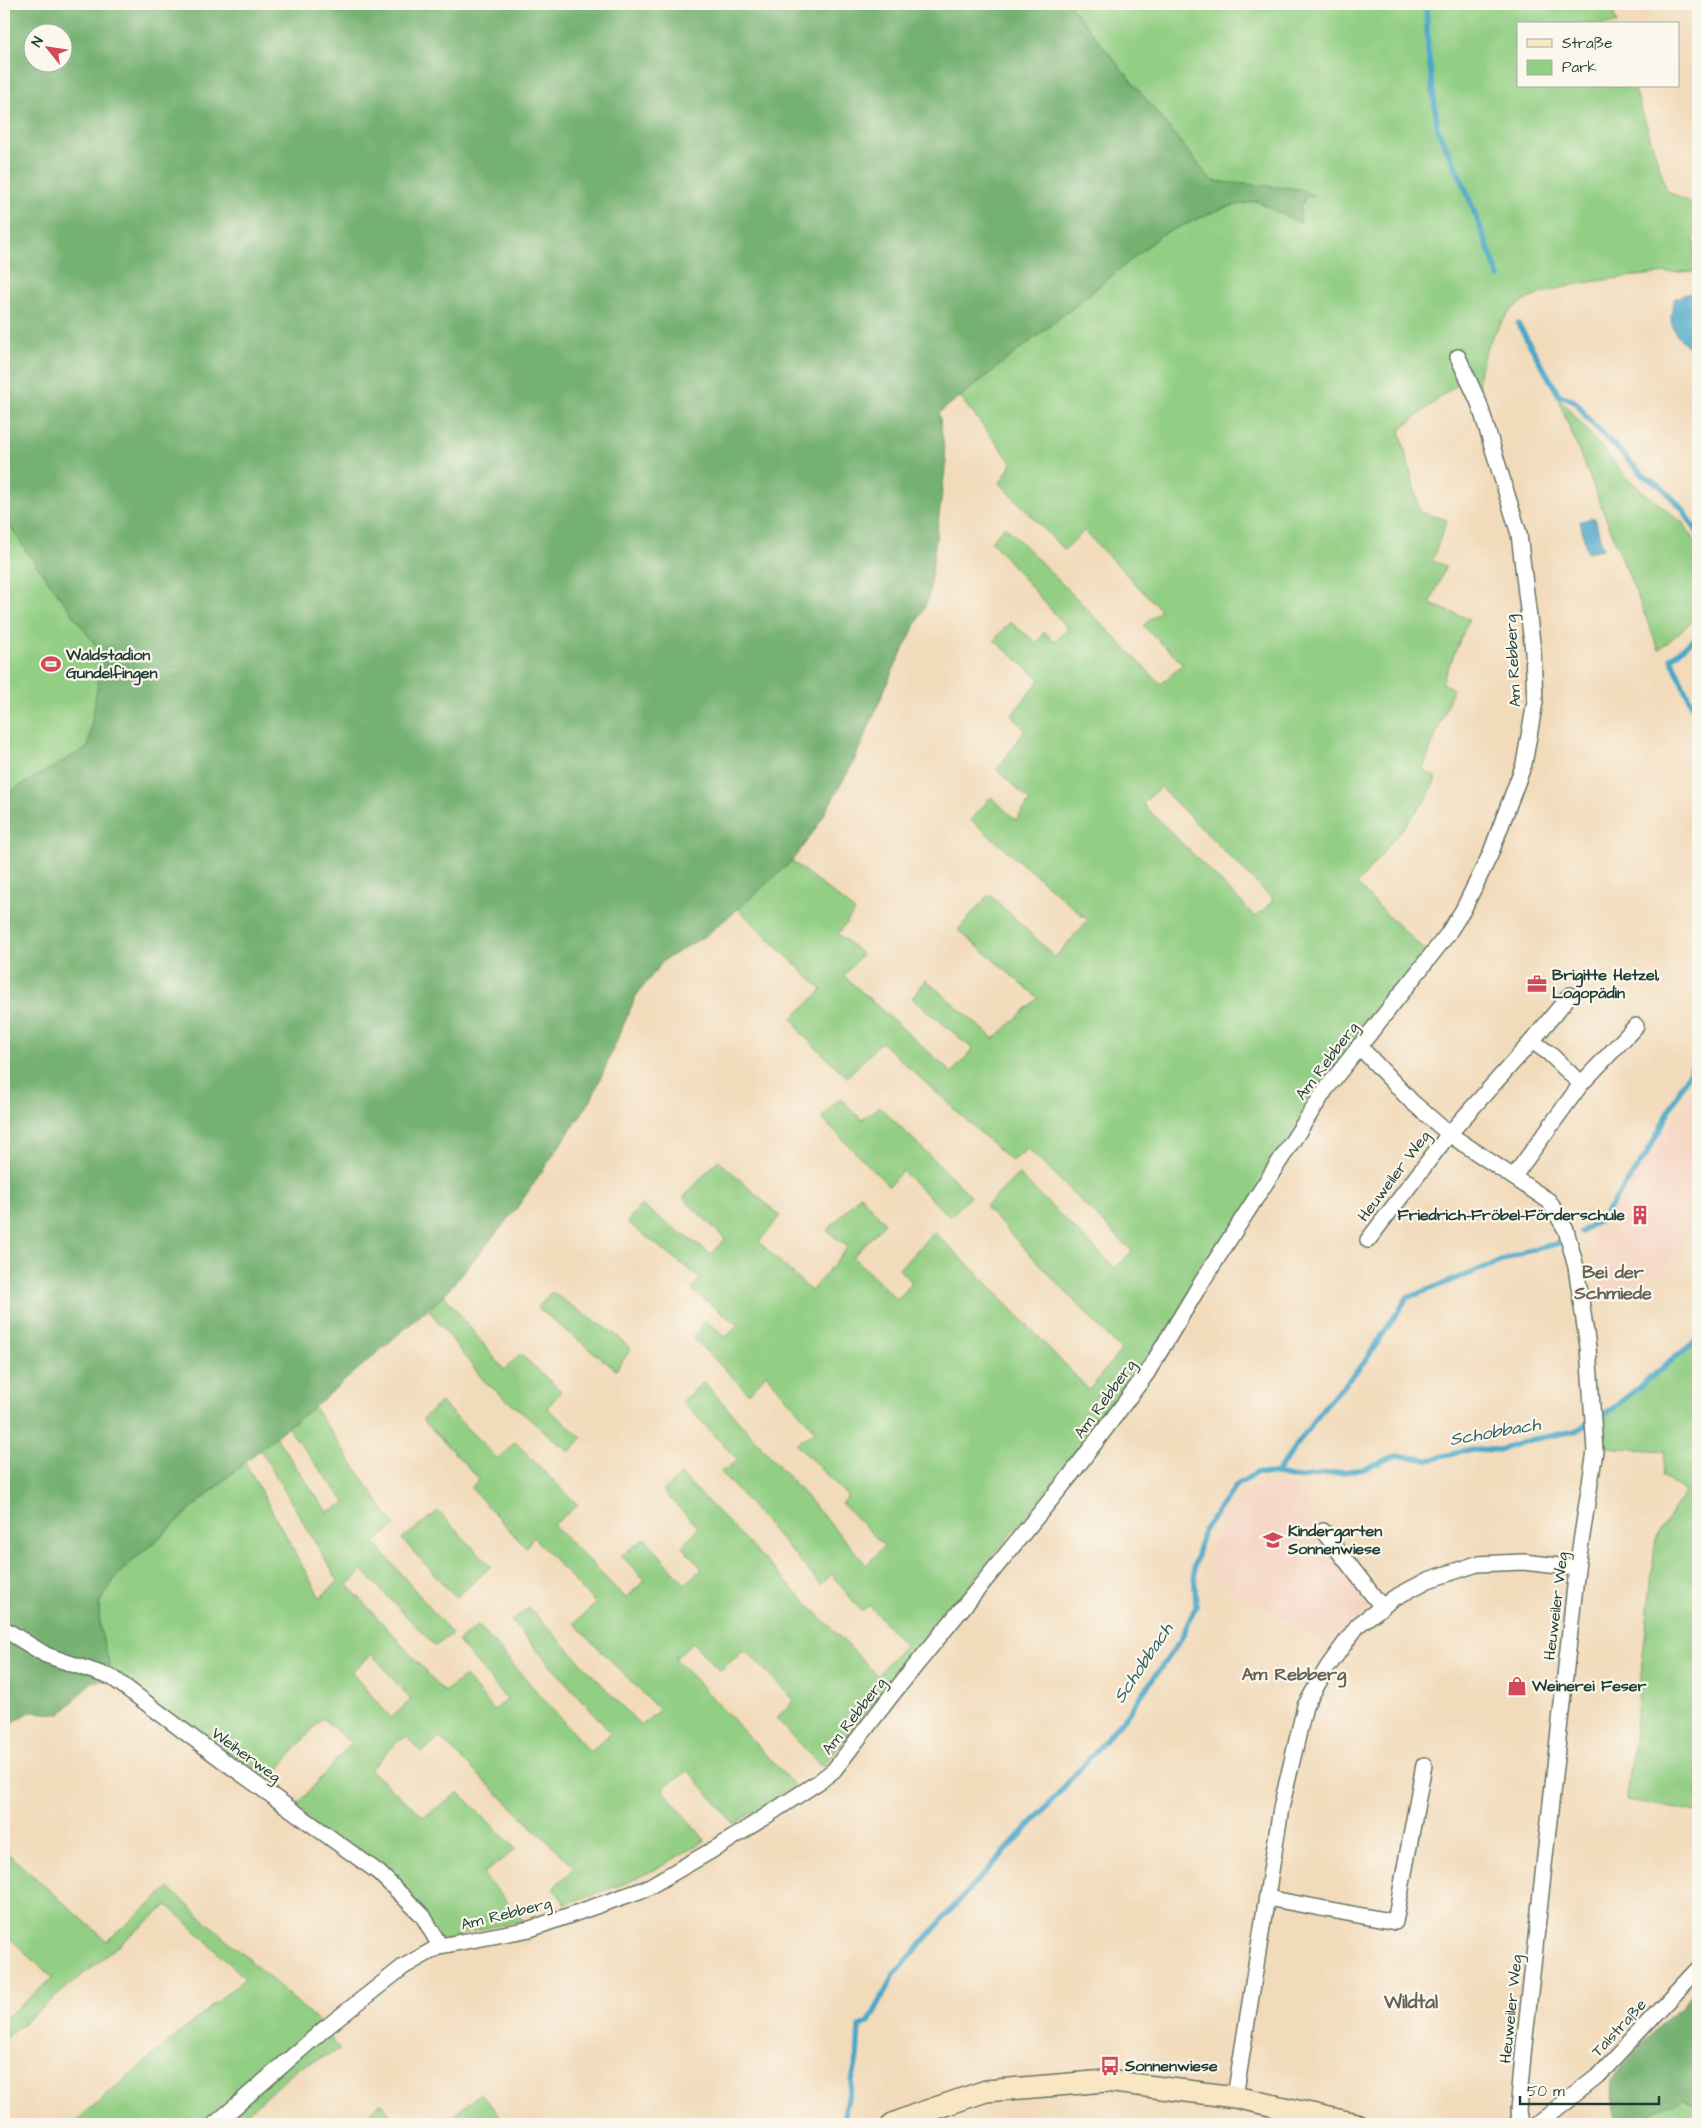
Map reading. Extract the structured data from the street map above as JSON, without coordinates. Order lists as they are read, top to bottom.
{
  "streets": {
    "street": [
      "Am Rebberg",
      "Heuweiler Weg",
      "Weiherweg",
      "Talstraße"
    ]
  },
  "crossings": [
    ["Am Rebberg", "Heuweiler Weg"],
    ["Am Rebberg", "Weiherweg"]
  ],
  "districts": ["Bei der Schmiede", "Am Rebberg", "Wildtal"],
  "water": ["Schobbach"],
  "places": {
    "sports": ["Waldstadion Gundelfingen"],
    "office": ["Brigitte Hetzel, Logopädin"],
    "building": ["Friedrich-Fröbel-Förderschule"],
    "school or university": ["Kindergarten Sonnenwiese"],
    "shop": ["Weinerei Feser"],
    "bus stop": ["Sonnenwiese"]
  },
  "legend": ["Straße", "Park"],
  "scale_bar": "50 m",
  "north": "top left"
}
